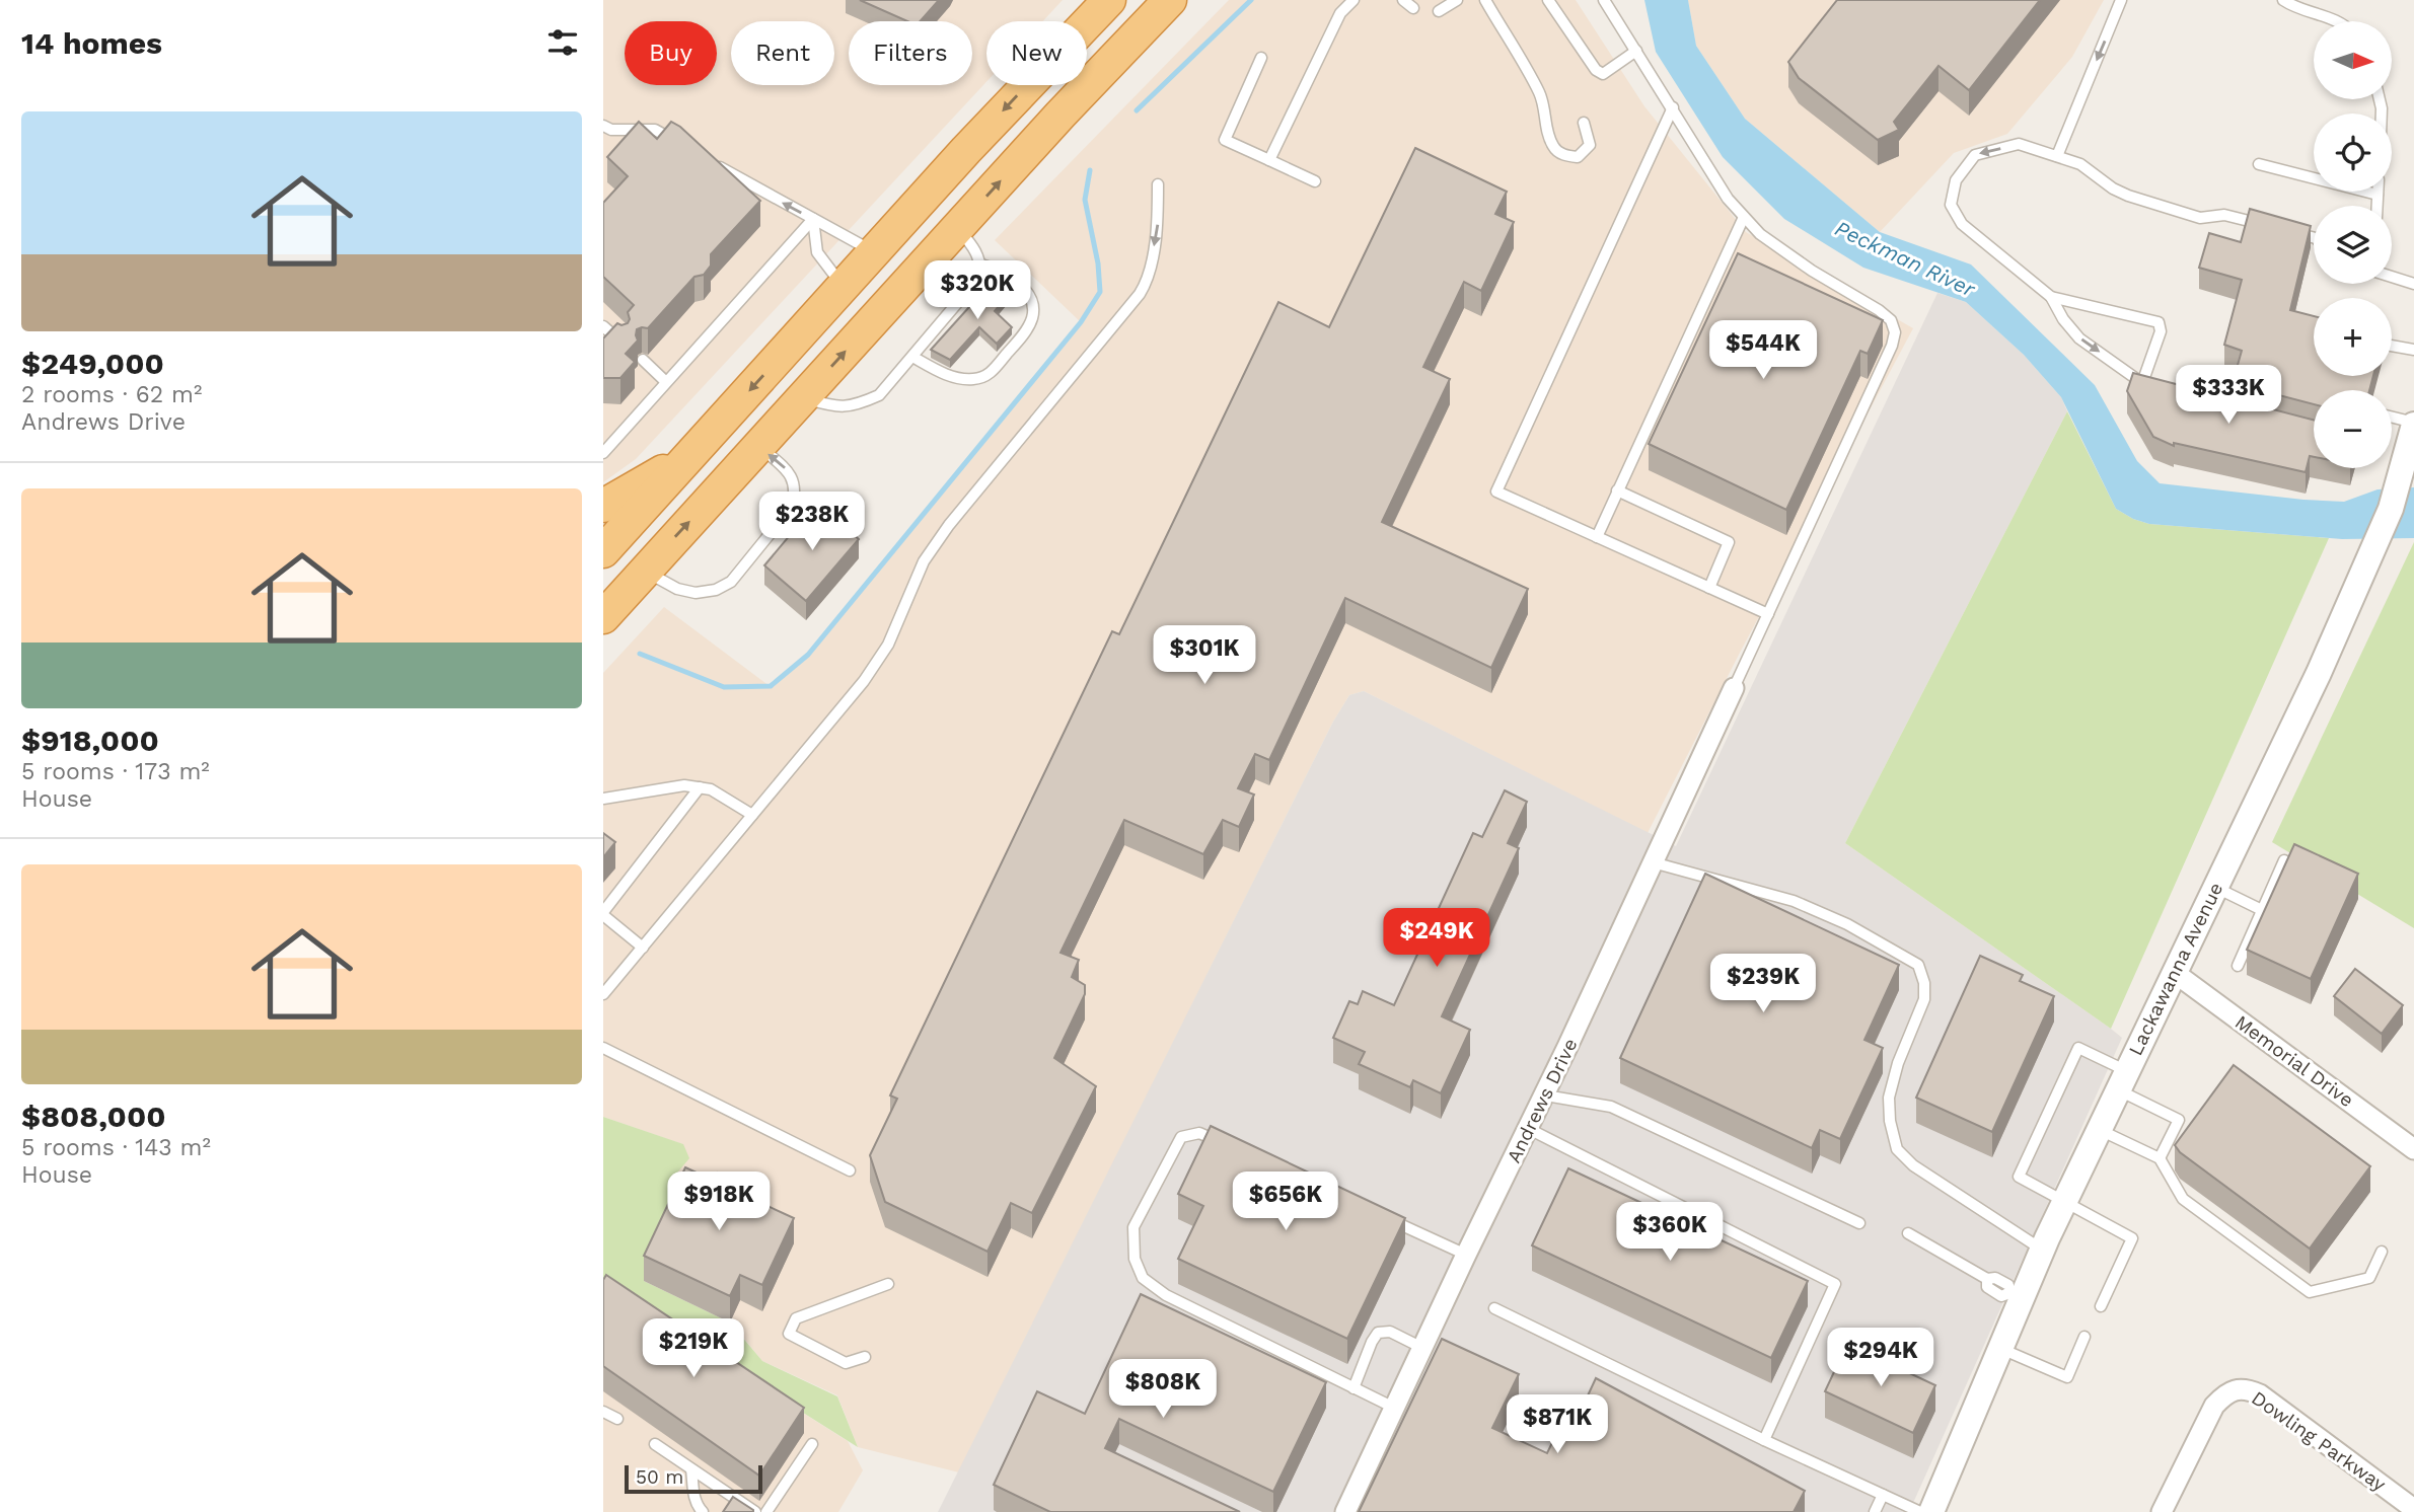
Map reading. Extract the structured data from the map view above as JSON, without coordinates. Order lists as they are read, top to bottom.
{
  "streets": {
    "street": [
      "Lackawanna Avenue",
      "Memorial Drive",
      "Andrews Drive",
      "Dowling Parkway"
    ]
  },
  "crossings": [
    ["Lackawanna Avenue", "Memorial Drive"]
  ],
  "water": ["Peckman River"],
  "scale_bar": "50 m",
  "north": "right",
  "page": {
    "heading": "14 homes",
    "map_buttons": ["+", "−"],
    "chip": [
      "Buy",
      "Rent",
      "Filters",
      "New"
    ],
    "list": [
      {
        "name": "$249,000",
        "note": "2 rooms · 62 m² · Andrews Drive"
      },
      {
        "name": "$918,000",
        "note": "5 rooms · 173 m² · House"
      },
      {
        "name": "$808,000",
        "note": "5 rooms · 143 m² · House"
      }
    ],
    "price": [
      "$320K",
      "$544K",
      "$333K",
      "$238K",
      "$301K",
      "$249K",
      "$239K",
      "$918K",
      "$656K",
      "$360K",
      "$219K",
      "$294K",
      "$808K",
      "$871K"
    ],
    "scale": "50 m"
  }
}
